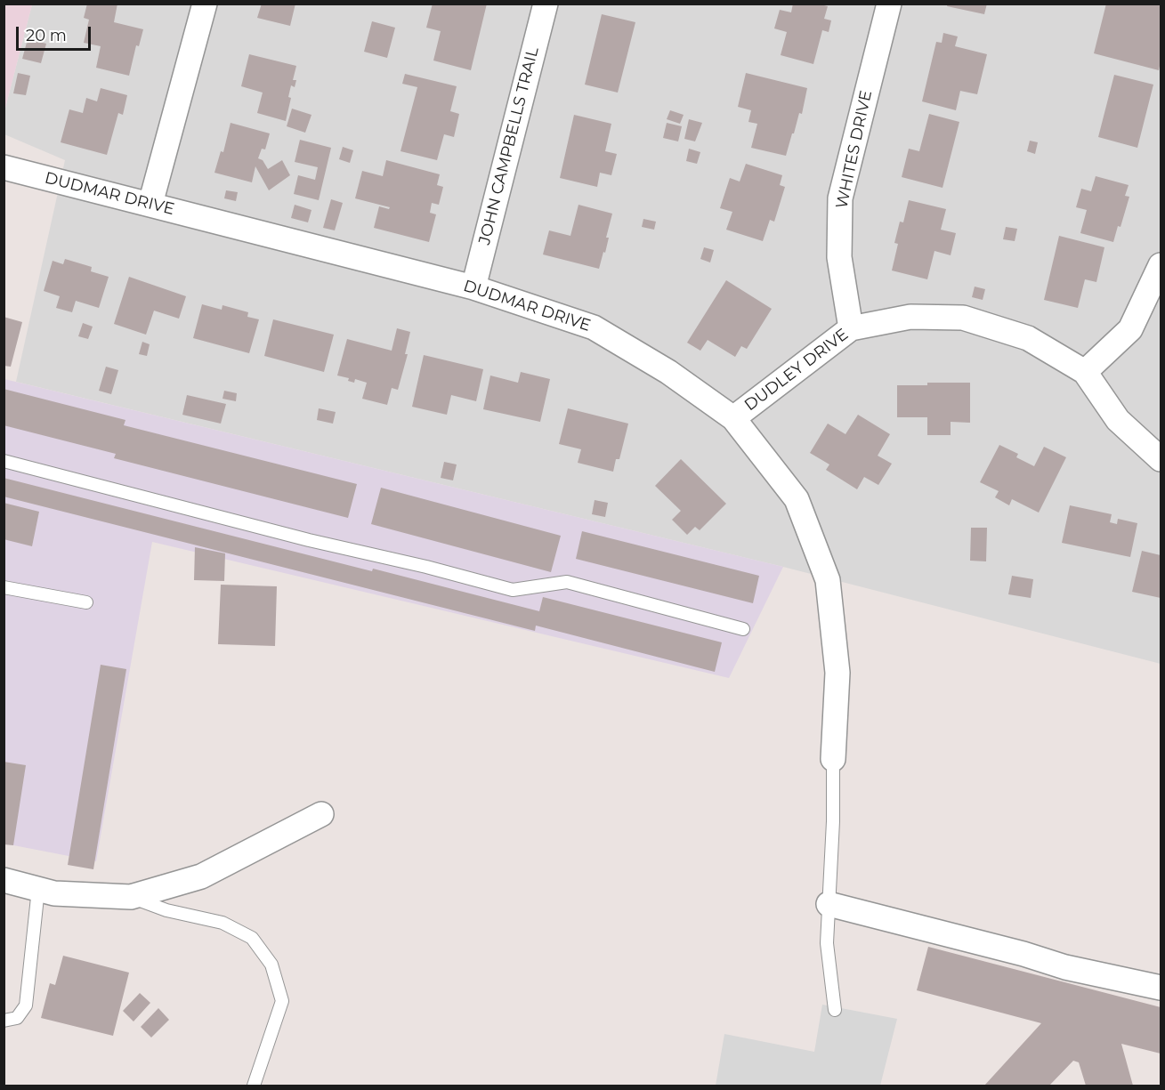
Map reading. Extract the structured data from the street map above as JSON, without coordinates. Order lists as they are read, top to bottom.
{
  "streets": {
    "street": [
      "JOHN CAMPBELLS TRAIL",
      "WHITES DRIVE",
      "DUDMAR DRIVE",
      "DUDLEY DRIVE"
    ]
  },
  "crossings": [
    ["JOHN CAMPBELLS TRAIL", "DUDMAR DRIVE"],
    ["WHITES DRIVE", "DUDLEY DRIVE"],
    ["DUDMAR DRIVE", "DUDLEY DRIVE"]
  ],
  "scale_bar": "20 m"
}
